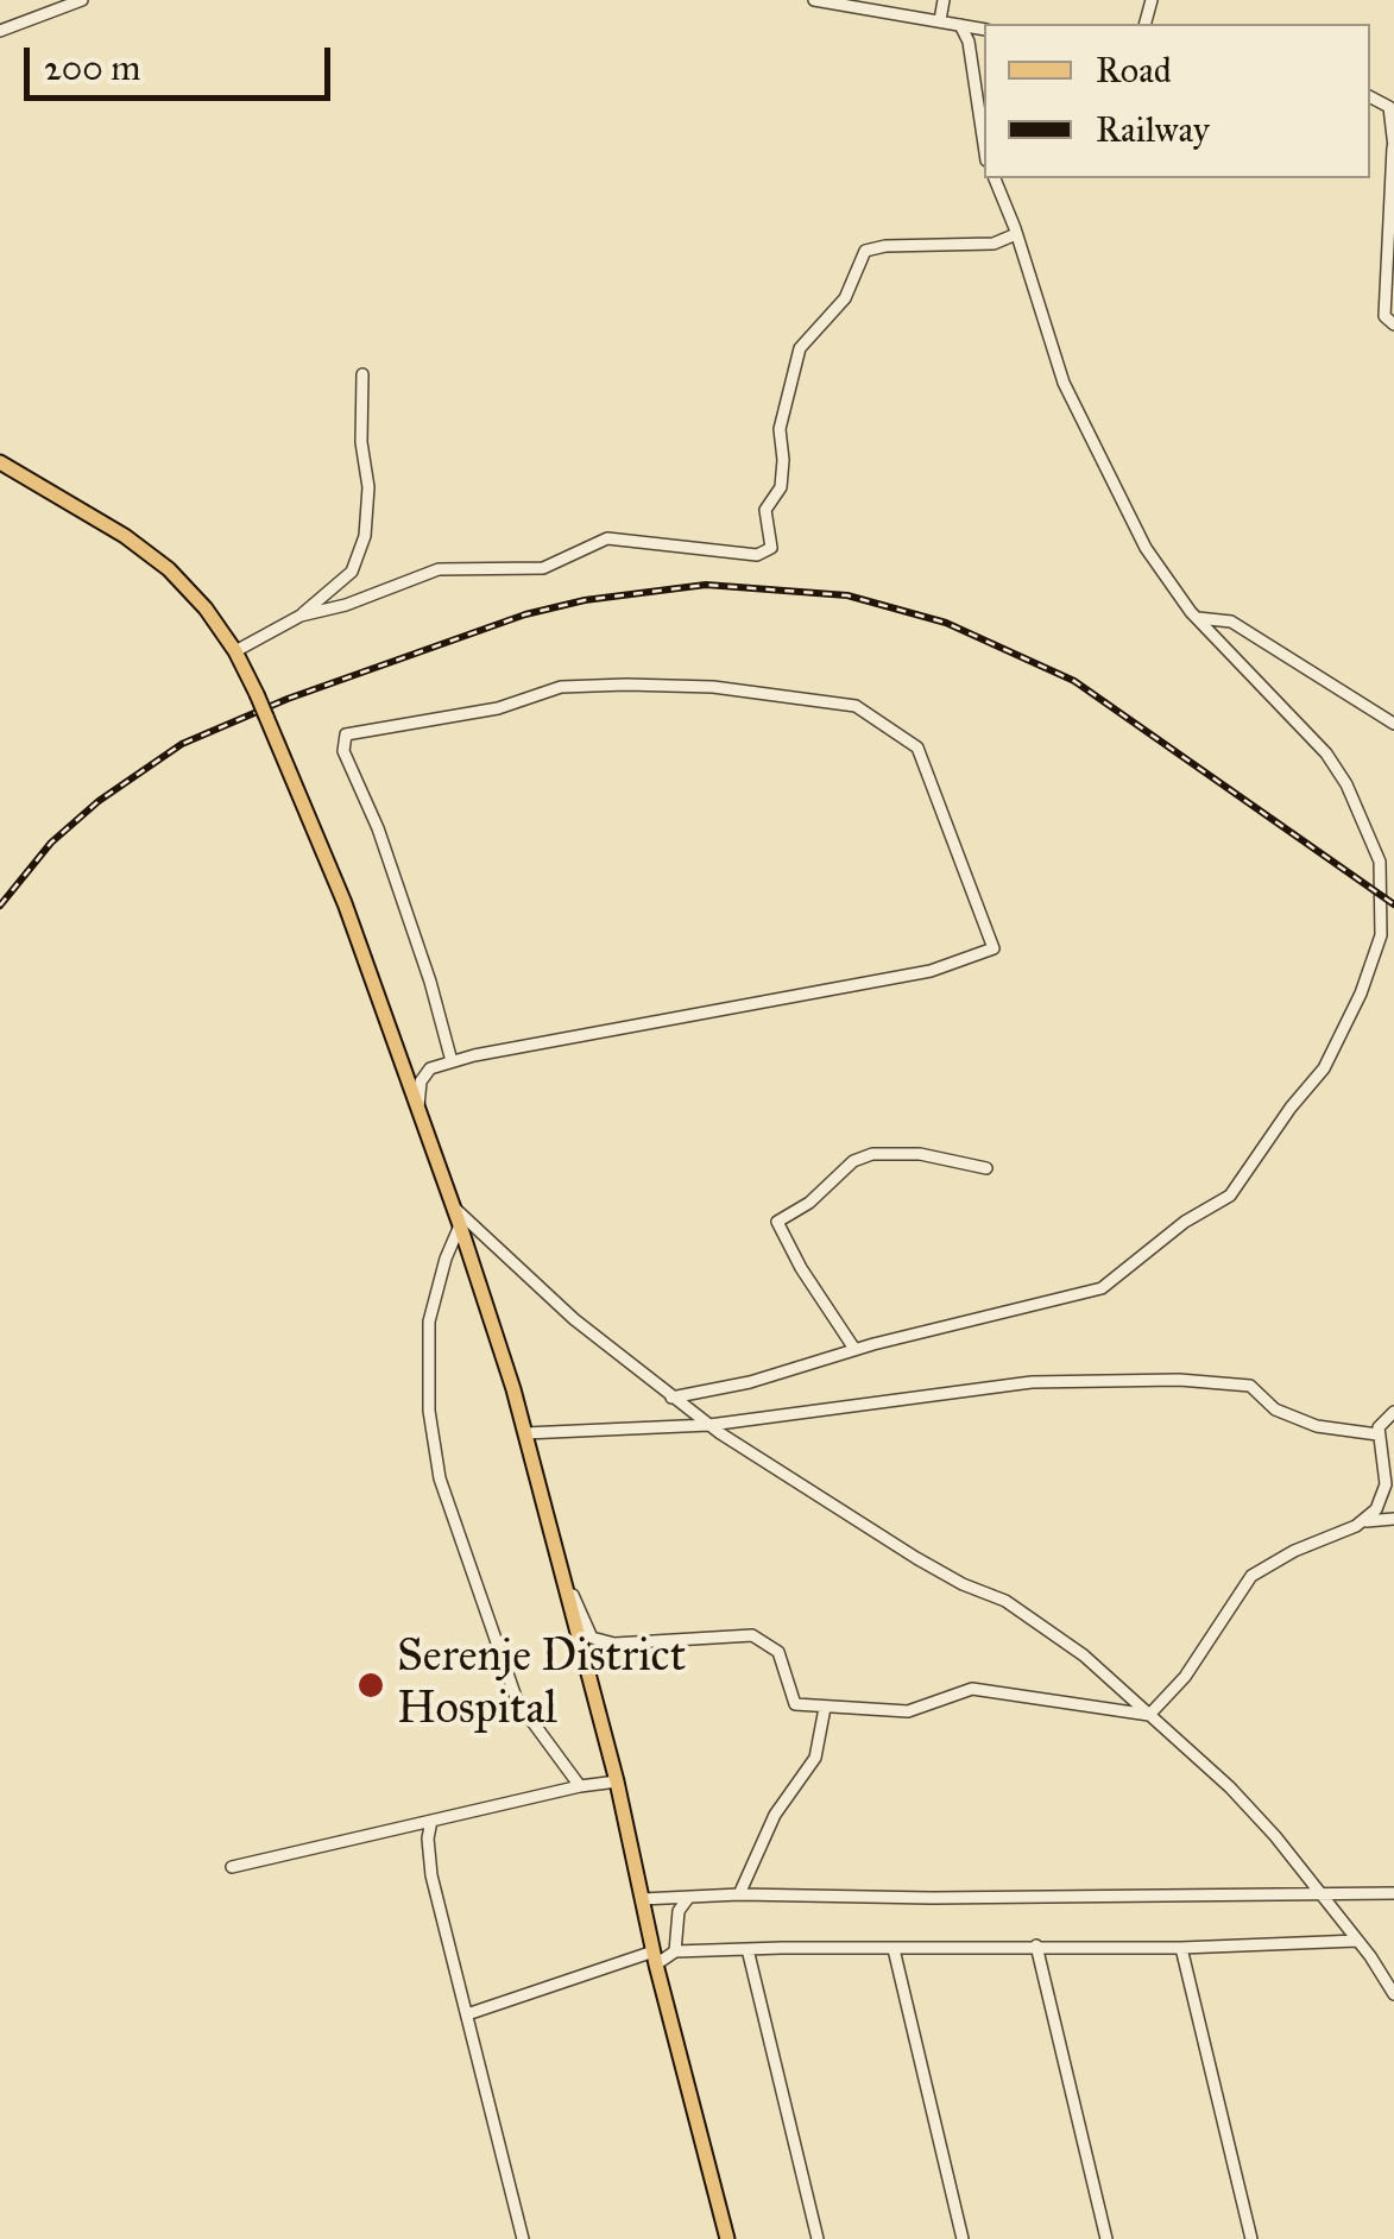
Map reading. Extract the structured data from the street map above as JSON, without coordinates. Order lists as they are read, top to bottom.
{
  "places": ["Serenje District Hospital"],
  "legend": ["Road", "Railway"],
  "scale_bar": "200 m"
}
